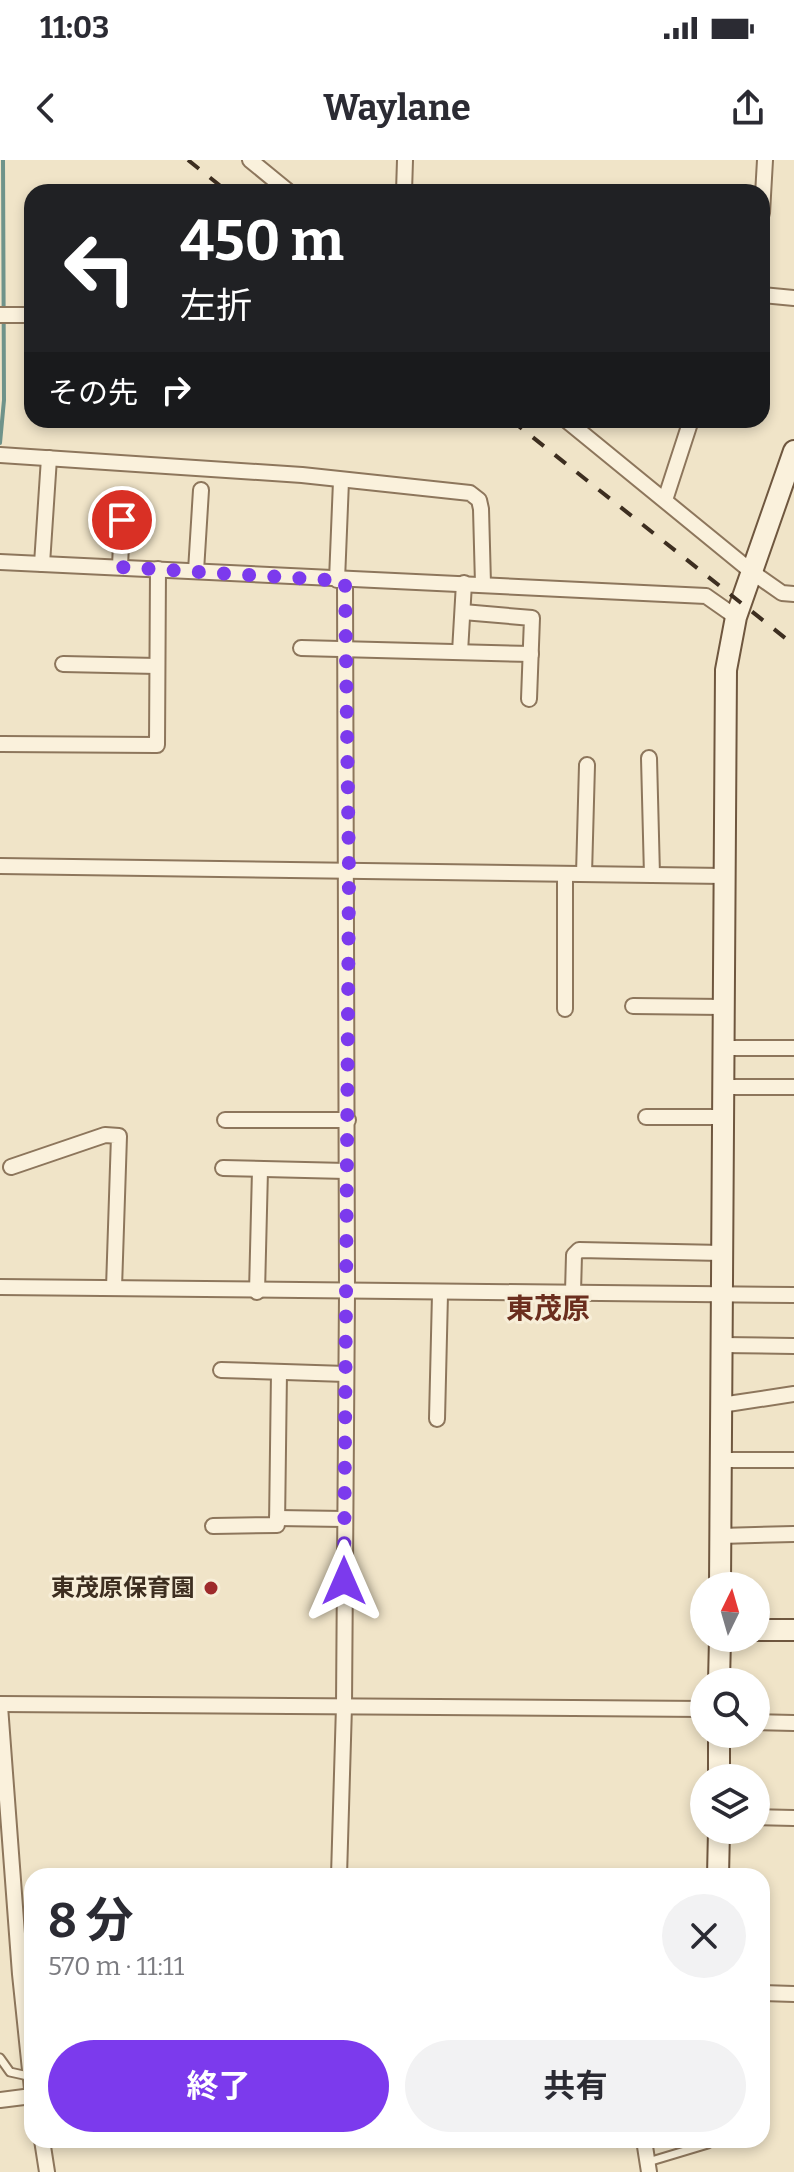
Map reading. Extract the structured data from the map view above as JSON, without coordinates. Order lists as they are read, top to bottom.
{
  "districts": ["東茂原"],
  "places": ["東茂原保育園"],
  "north": "top",
  "page": {
    "status": "11:03",
    "header": "Waylane",
    "turn": ["450 m", "左折"],
    "then": "その先",
    "heading": ["8 分", "570 m · 11:11"],
    "buttons": ["終了", "共有"]
  }
}
